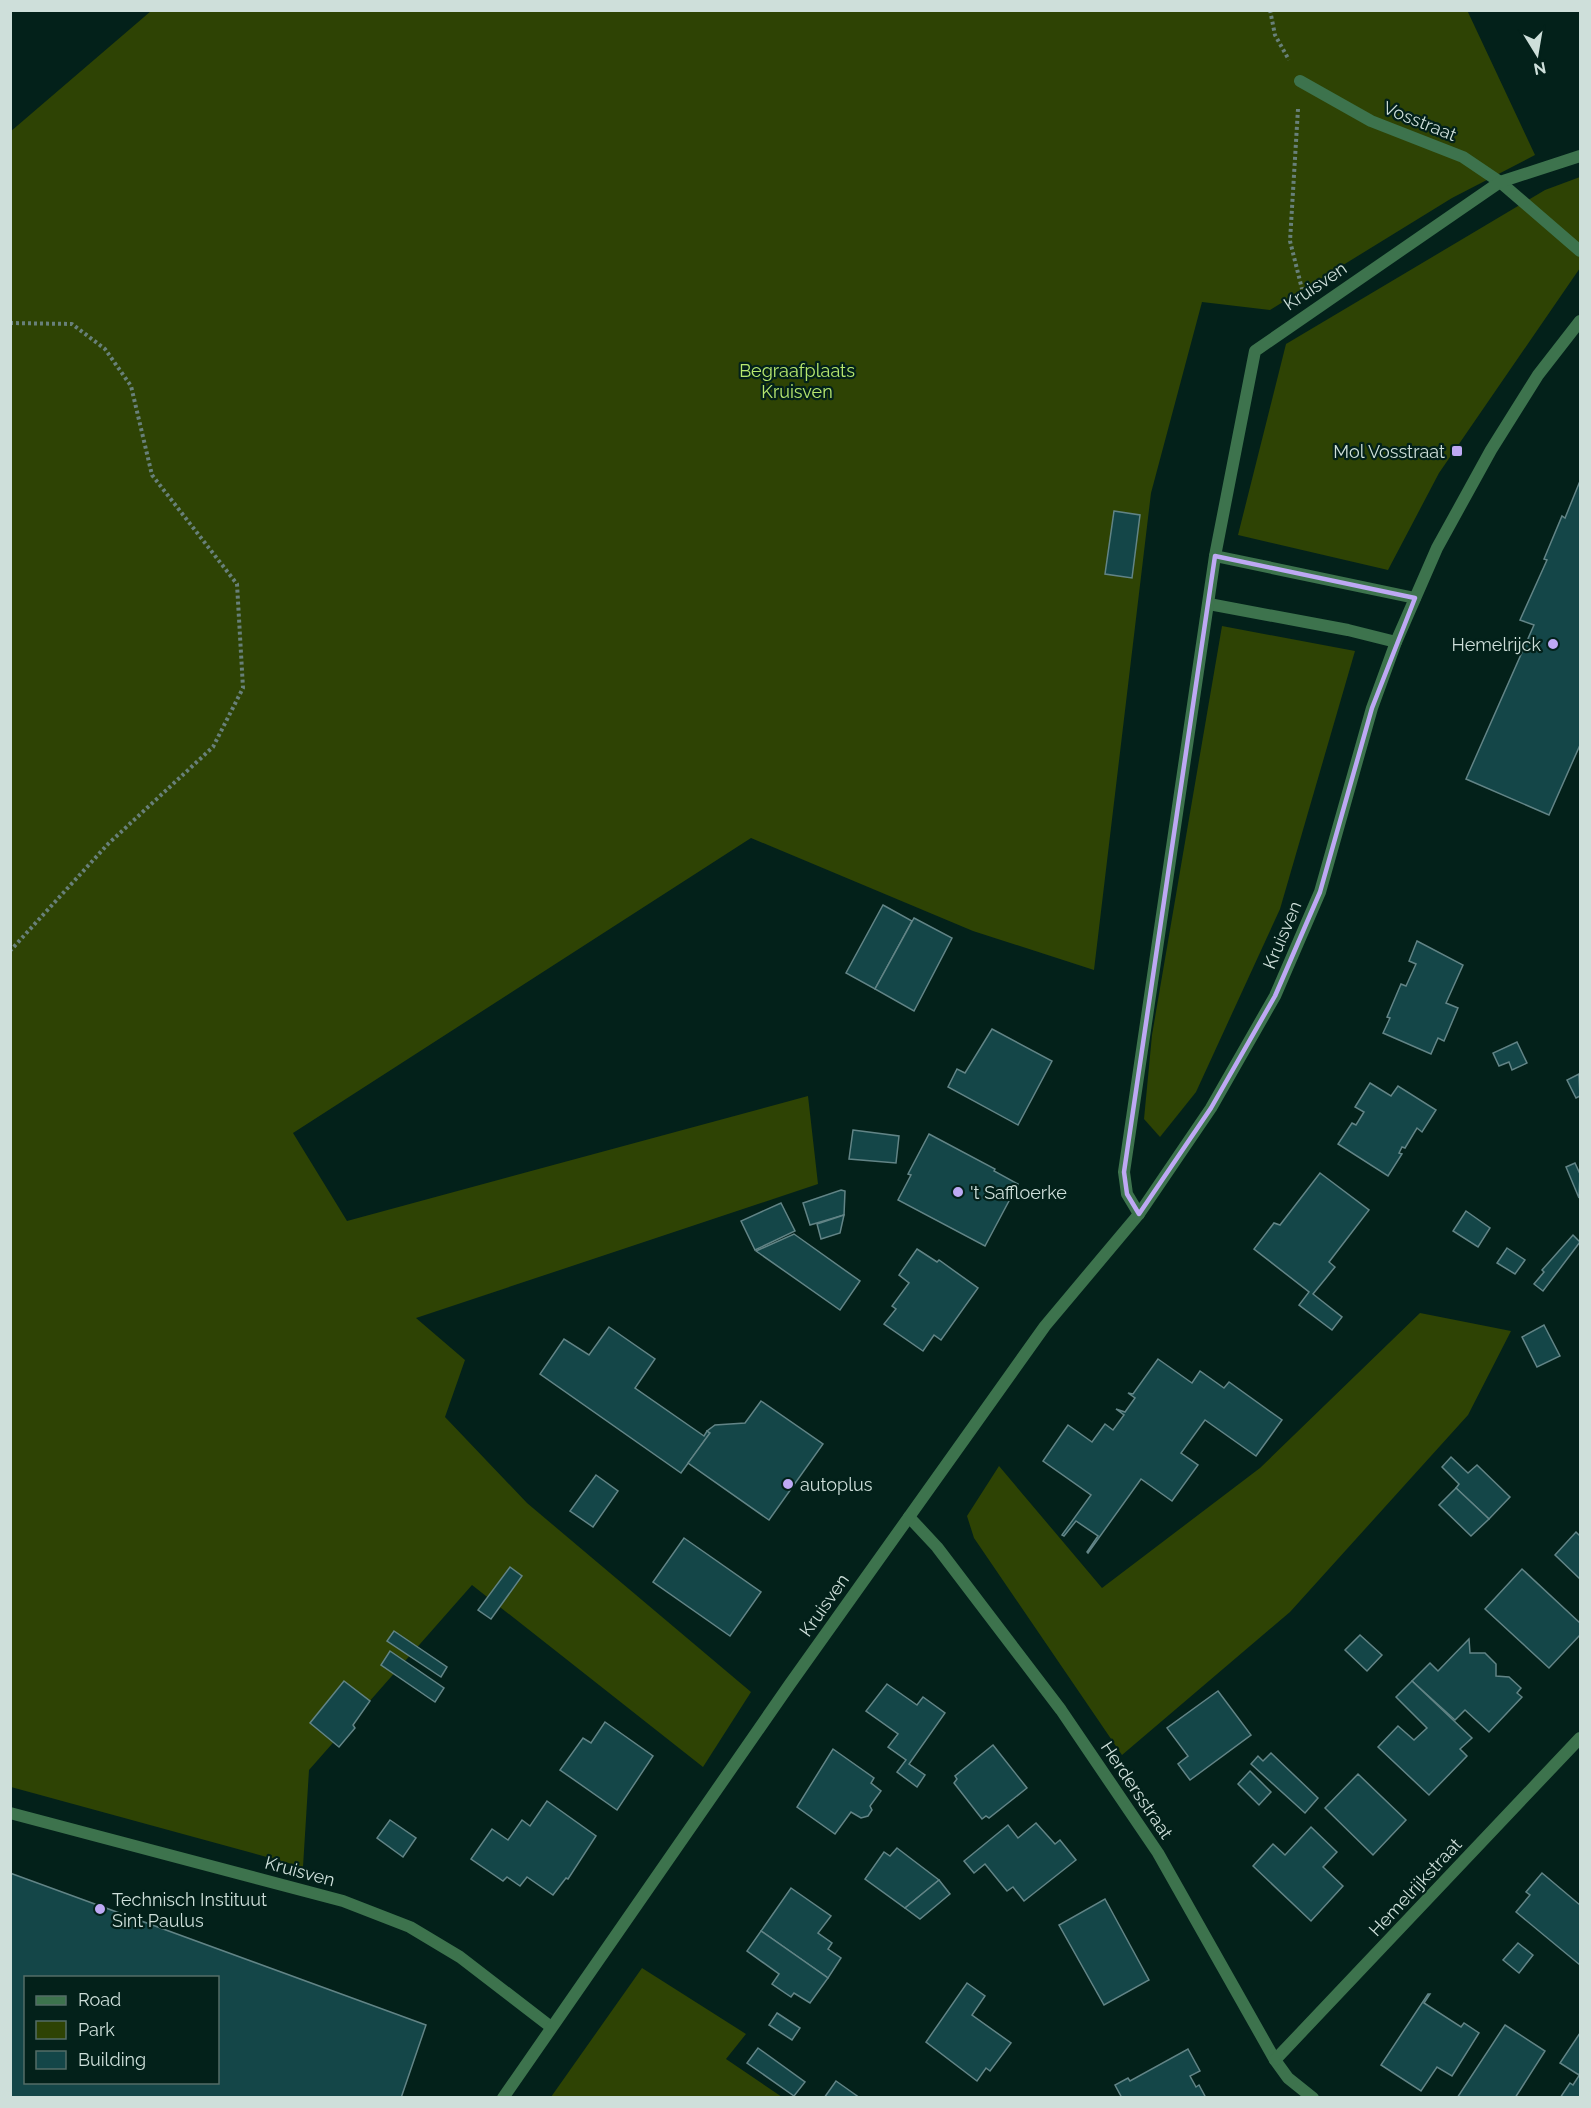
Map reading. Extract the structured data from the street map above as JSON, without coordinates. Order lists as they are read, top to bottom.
{
  "streets": {
    "street": [
      "Vosstraat",
      "Kruisven",
      "Herdersstraat",
      "Hemelrijkstraat"
    ]
  },
  "crossings": [
    ["Vosstraat", "Kruisven"],
    ["Kruisven", "Herdersstraat"],
    ["Herdersstraat", "Hemelrijkstraat"]
  ],
  "parks": ["Begraafplaats Kruisven"],
  "places": {
    "transit": ["Mol Vosstraat"],
    "other": [
      "Hemelrijck",
      "'t Saffloerke",
      "autoplus",
      "Technisch Instituut Sint Paulus"
    ]
  },
  "legend": ["Road", "Park", "Building"],
  "north": "bottom"
}
